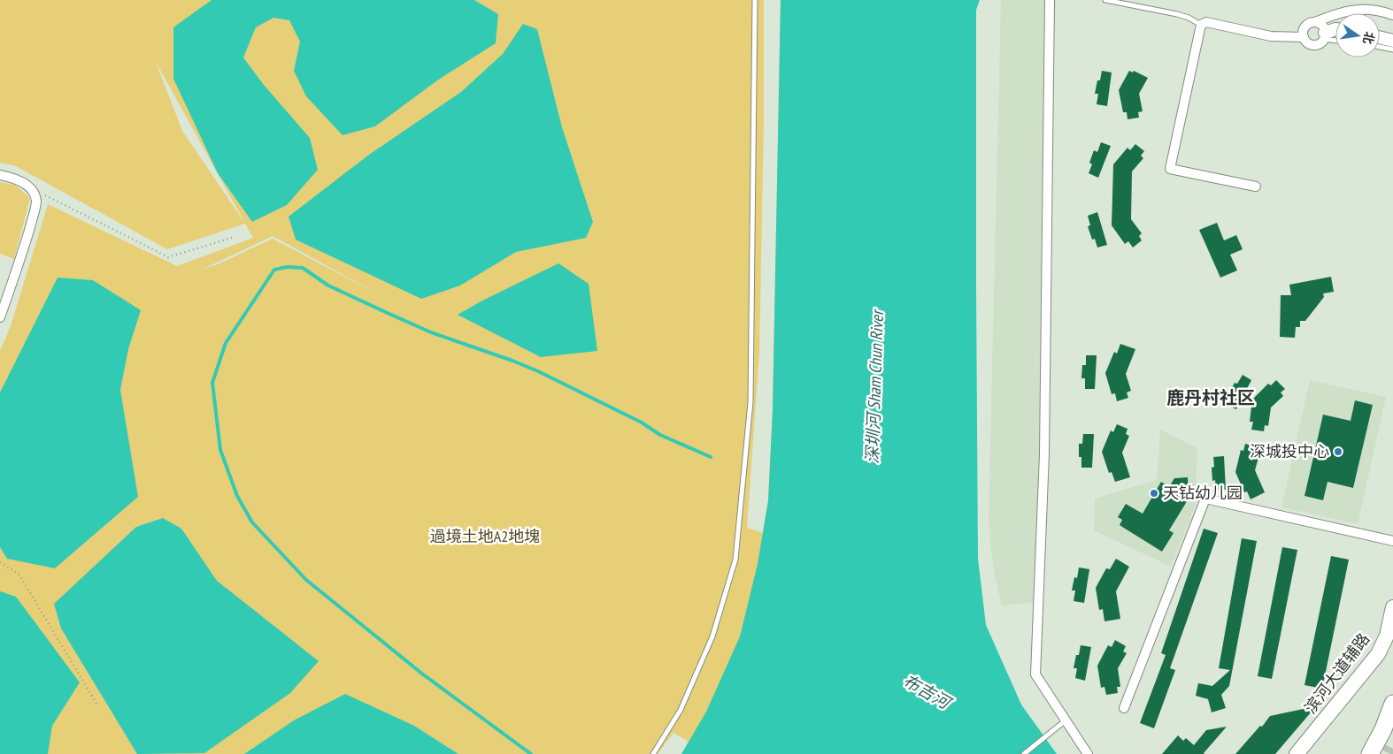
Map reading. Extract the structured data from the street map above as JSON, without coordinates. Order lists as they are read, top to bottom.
{
  "streets": {
    "main road": ["滨河大道辅路"]
  },
  "districts": ["鹿丹村社区"],
  "water": ["深圳河 Sham Chun River", "布吉河"],
  "parks": ["過境土地A2地塊"],
  "places": ["深城投中心", "天钻幼儿园"],
  "north": "right"
}
